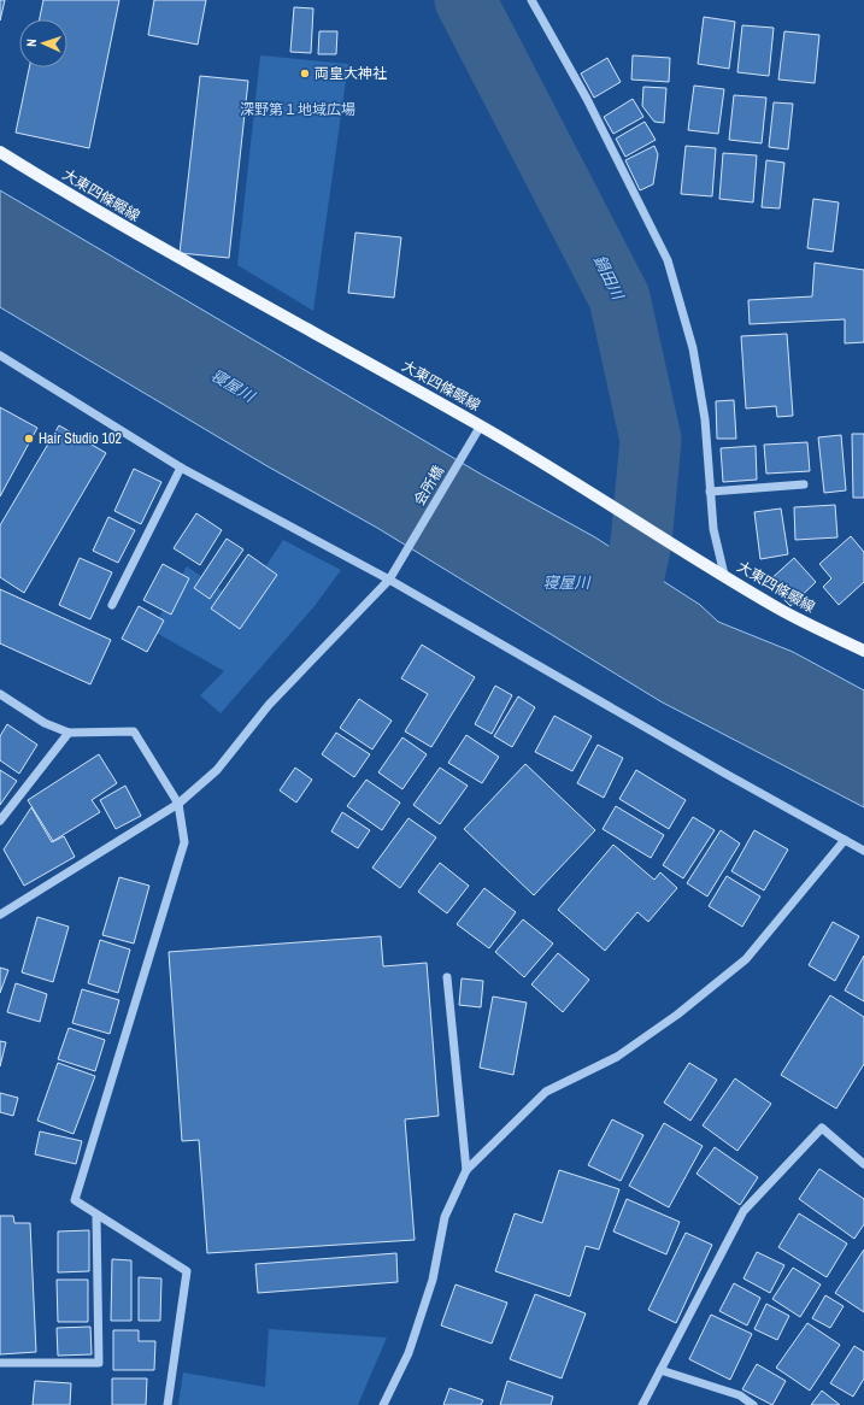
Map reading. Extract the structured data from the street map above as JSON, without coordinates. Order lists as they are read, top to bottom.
{
  "streets": {
    "main road": ["大東四條畷線"],
    "street": ["会所橋"]
  },
  "crossings": [
    ["大東四條畷線", "会所橋"]
  ],
  "water": ["鍋田川", "寝屋川"],
  "parks": ["深野第１地域広場"],
  "places": ["両皇大神社", "Hair Studio 102"],
  "north": "left"
}
